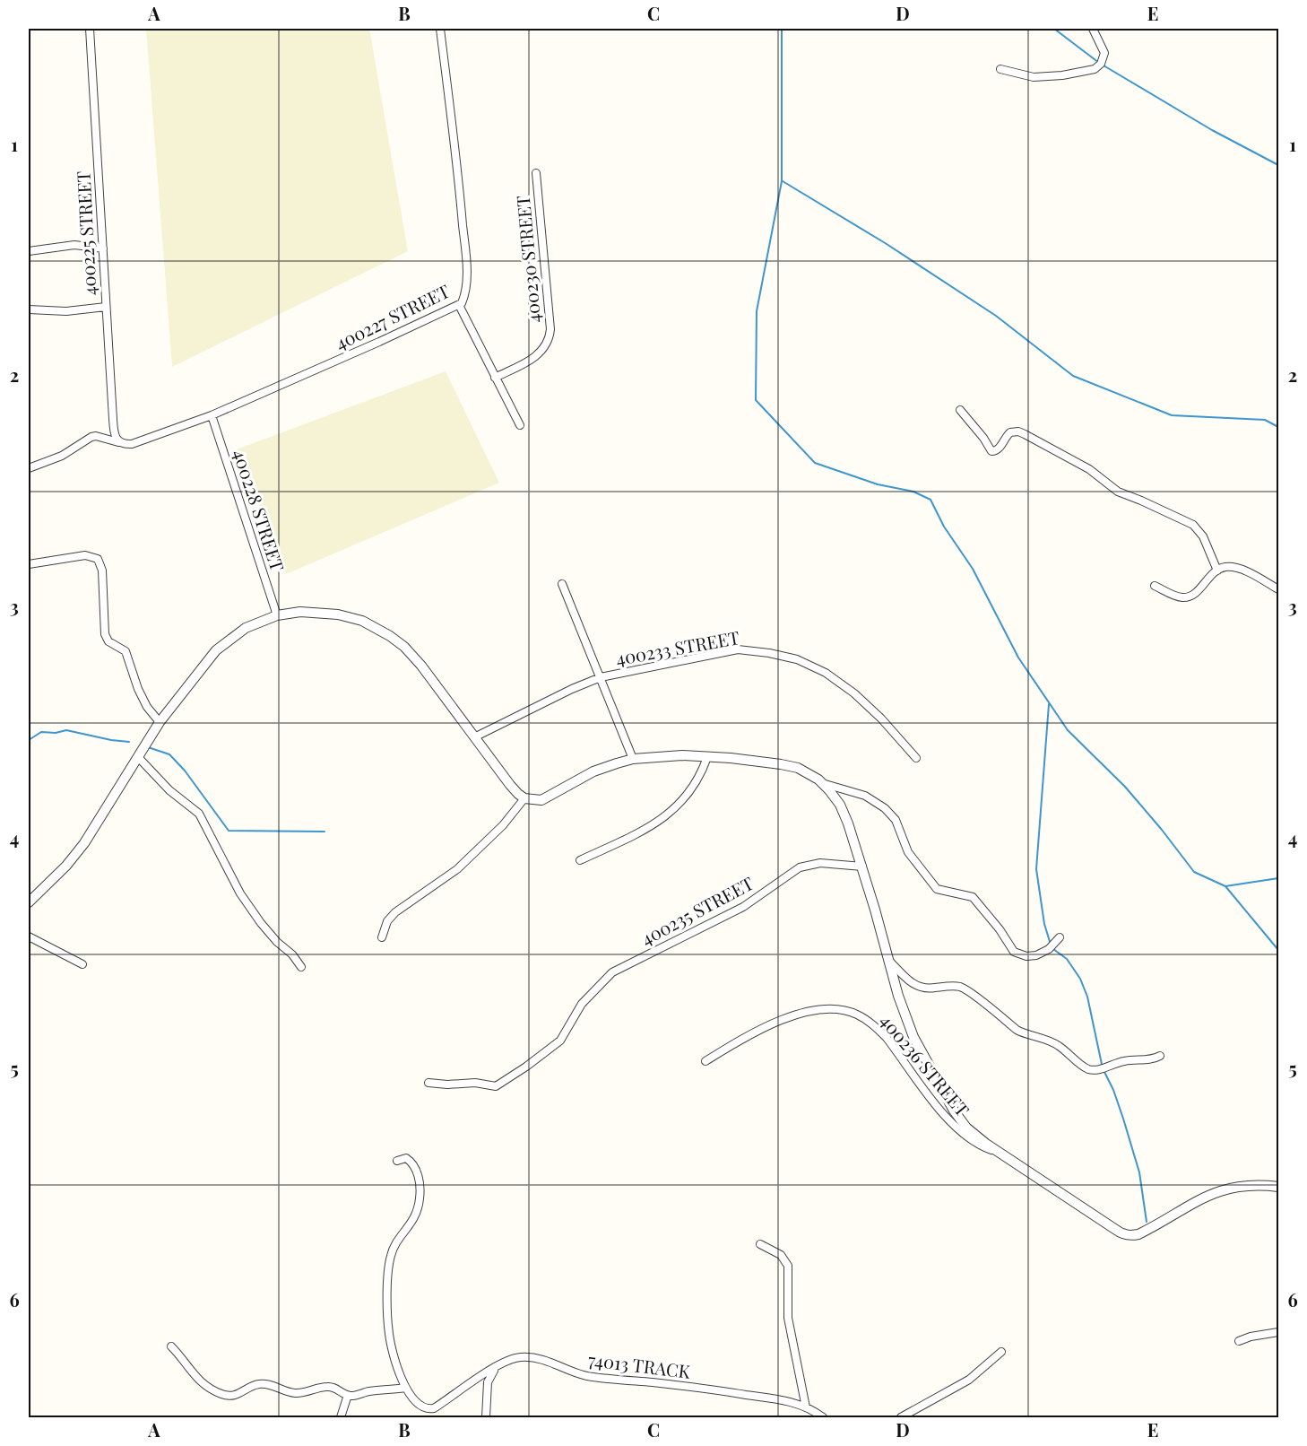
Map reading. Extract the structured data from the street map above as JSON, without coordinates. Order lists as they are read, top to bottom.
{
  "streets": {
    "street": [
      "400225 STREET",
      "400230 STREET",
      "400227 STREET",
      "400228 STREET",
      "400233 STREET",
      "400235 STREET",
      "400236 STREET",
      "74013 TRACK"
    ]
  },
  "crossings": [
    ["400225 STREET", "400227 STREET"],
    ["400227 STREET", "400228 STREET"]
  ],
  "grid": {
    "columns": [
      "A",
      "B",
      "C",
      "D",
      "E"
    ],
    "rows": [
      "1",
      "2",
      "3",
      "4",
      "5",
      "6"
    ]
  }
}
